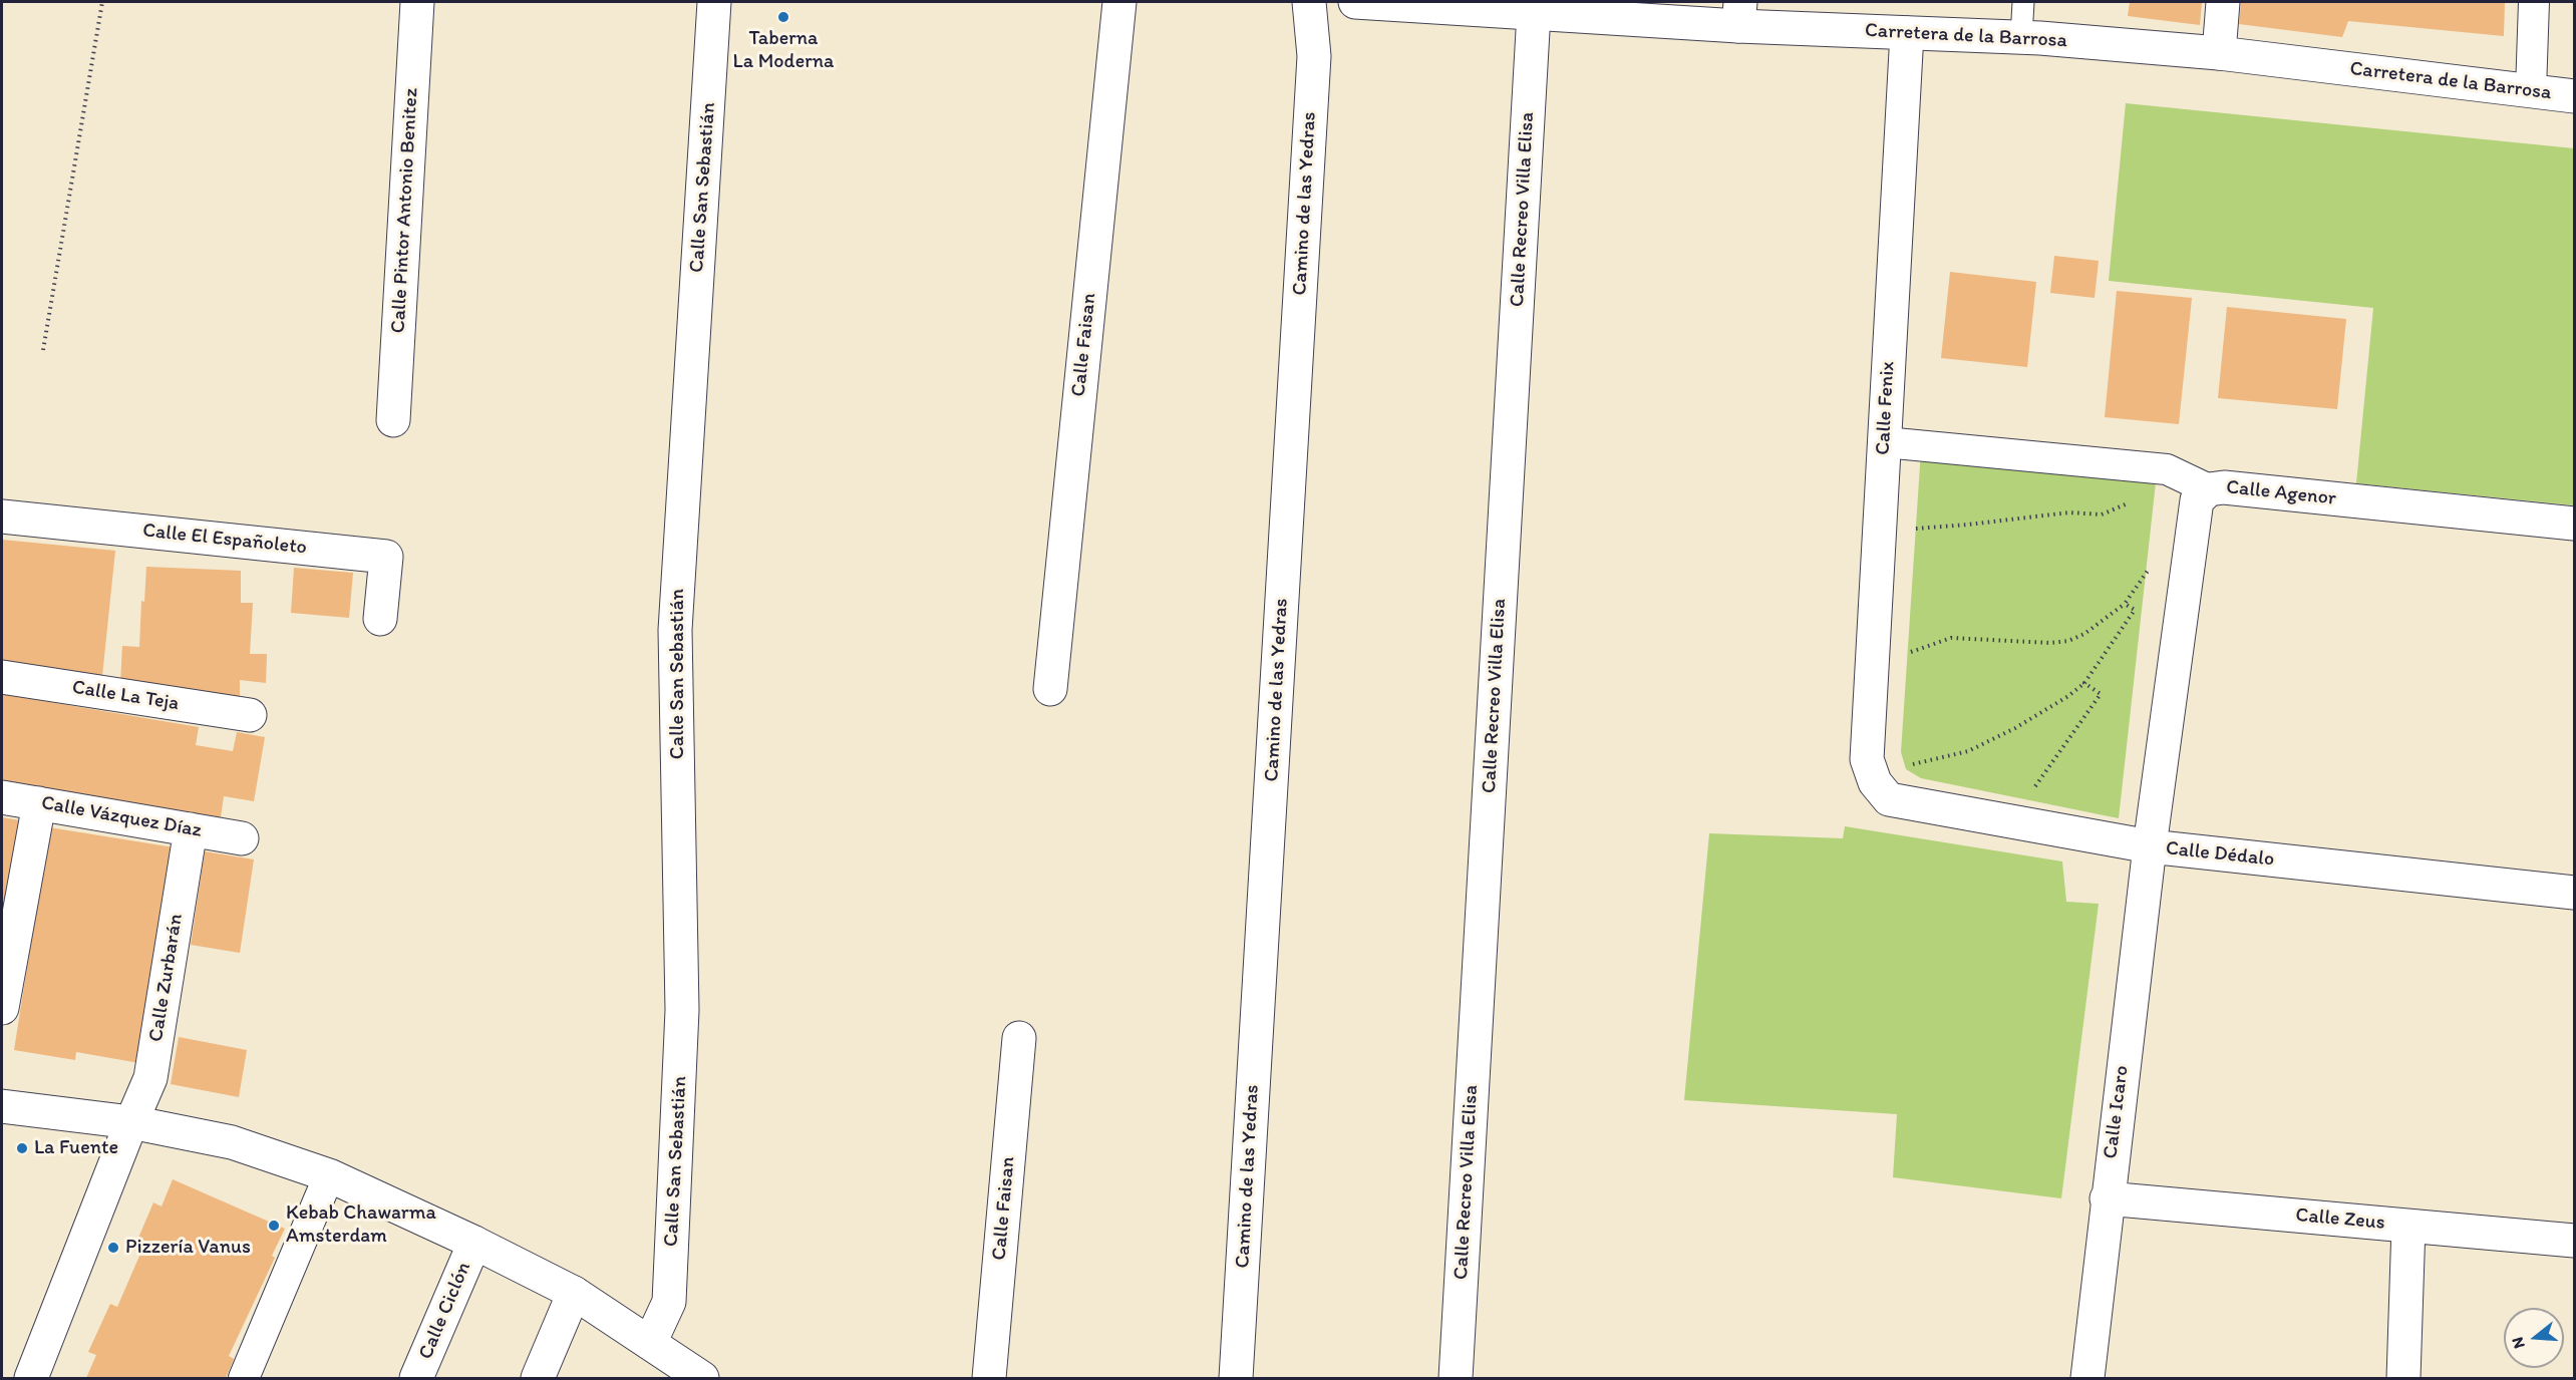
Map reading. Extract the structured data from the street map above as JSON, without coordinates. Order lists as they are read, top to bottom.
{
  "streets": {
    "street": [
      "Carretera de la Barrosa",
      "Calle San Sebastián",
      "Camino de las Yedras",
      "Calle Recreo Villa Elisa",
      "Calle Pintor Antonio Benitez",
      "Calle Faisan",
      "Calle Fenix",
      "Calle Agenor",
      "Calle El Españoleto",
      "Calle La Teja",
      "Calle Vázquez Díaz",
      "Calle Dédalo",
      "Calle Zurbarán",
      "Calle Icaro",
      "Calle Zeus",
      "Calle Ciclón"
    ]
  },
  "crossings": [
    ["Carretera de la Barrosa", "Calle Recreo Villa Elisa"],
    ["Carretera de la Barrosa", "Calle Fenix"],
    ["Calle Fenix", "Calle Dédalo"],
    ["Calle Agenor", "Calle Dédalo"],
    ["Calle Agenor", "Calle Icaro"],
    ["Calle Vázquez Díaz", "Calle Zurbarán"],
    ["Calle Dédalo", "Calle Icaro"],
    ["Calle Icaro", "Calle Zeus"]
  ],
  "places": [
    "Taberna La Moderna",
    "La Fuente",
    "Kebab Chawarma Amsterdam",
    "Pizzería Vanus"
  ],
  "north": "left"
}
